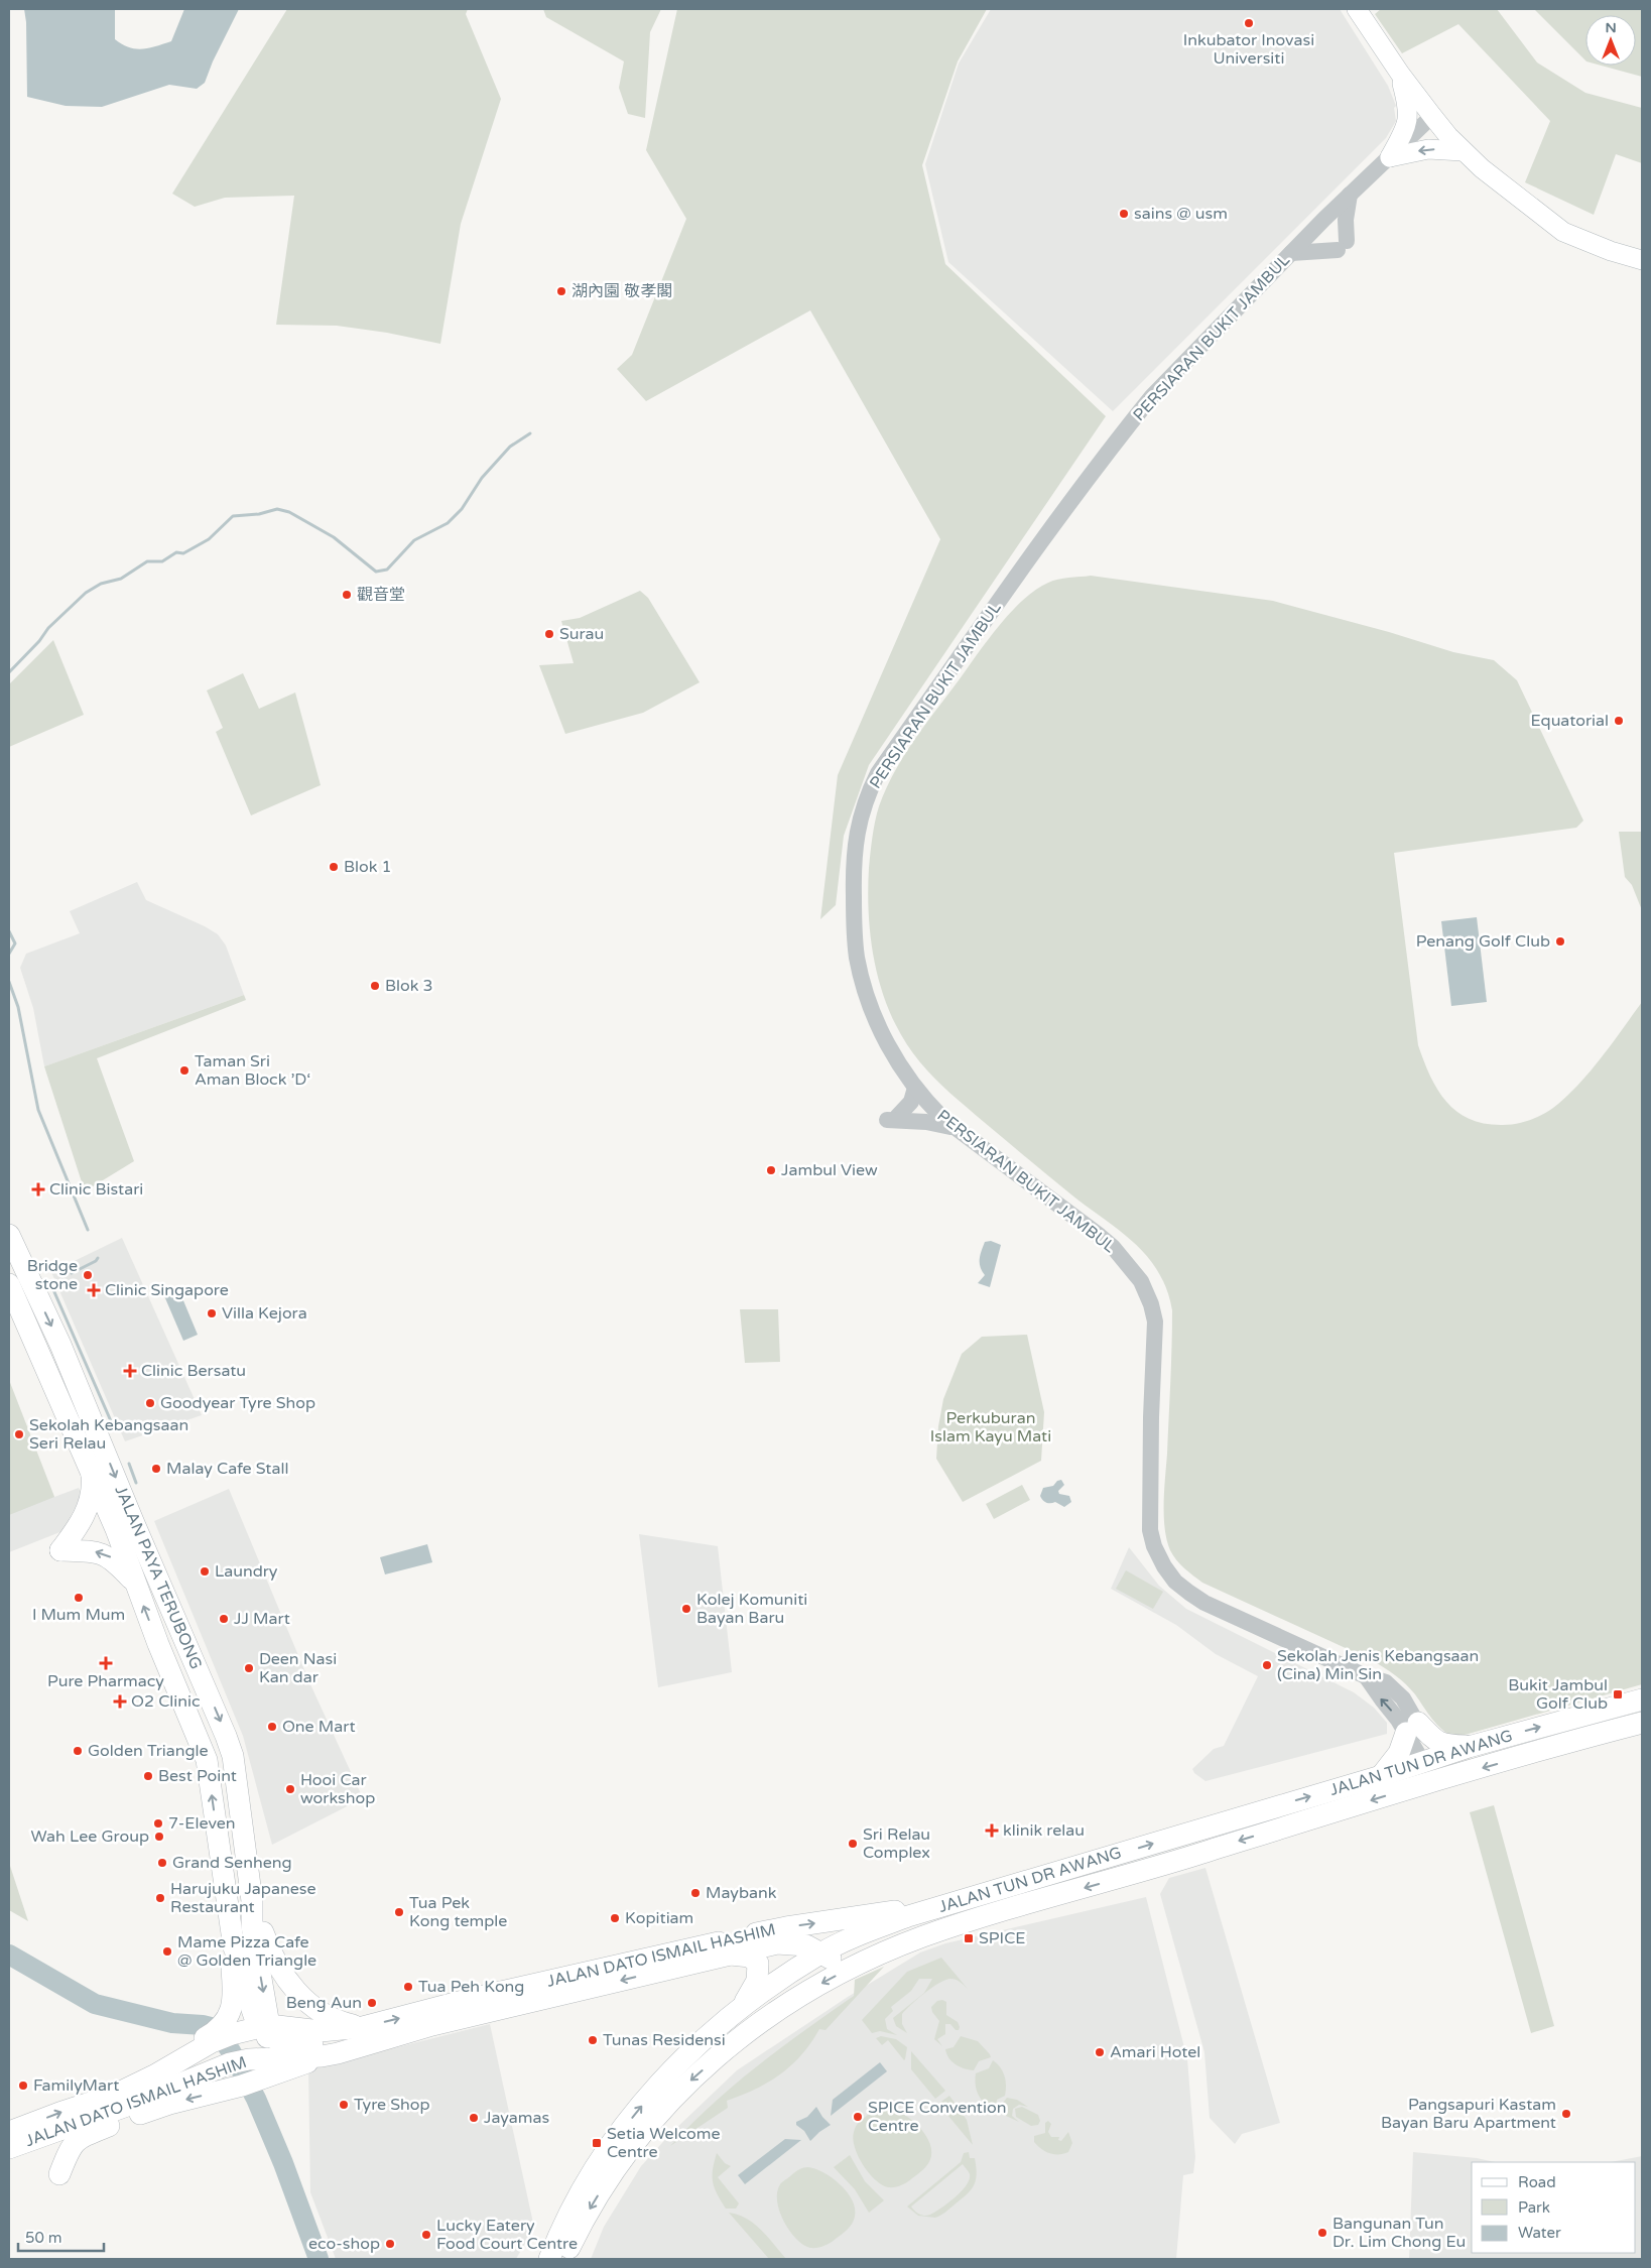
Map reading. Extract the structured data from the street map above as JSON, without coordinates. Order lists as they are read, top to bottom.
{
  "streets": {
    "main road": ["JALAN PAYA TERUBONG", "JALAN TUN DR AWANG", "JALAN DATO ISMAIL HASHIM"],
    "street": ["PERSIARAN BUKIT JAMBUL"]
  },
  "crossings": [
    ["PERSIARAN BUKIT JAMBUL", "JALAN TUN DR AWANG"],
    ["JALAN PAYA TERUBONG", "JALAN DATO ISMAIL HASHIM"],
    ["JALAN TUN DR AWANG", "JALAN DATO ISMAIL HASHIM"]
  ],
  "parks": ["Perkuburan Islam Kayu Mati"],
  "places": {
    "other": [
      "Inkubator Inovasi Universiti",
      "sains @ usm",
      "湖內園 敬孝閣",
      "觀音堂",
      "Surau",
      "Equatorial",
      "Blok 1",
      "Penang Golf Club",
      "Blok 3",
      "Taman Sri Aman Block ’D‘",
      "Jambul View",
      "Bridge stone",
      "Villa Kejora",
      "Goodyear Tyre Shop",
      "Sekolah Kebangsaan Seri Relau",
      "Malay Cafe Stall",
      "Laundry",
      "I Mum Mum",
      "Kolej Komuniti Bayan Baru",
      "JJ Mart",
      "Sekolah Jenis Kebangsaan (Cina) Min Sin",
      "Deen Nasi Kan dar",
      "One Mart",
      "Golden Triangle",
      "Best Point",
      "Hooi Car workshop",
      "7-Eleven",
      "Wah Lee Group",
      "Sri Relau Complex",
      "Grand Senheng",
      "Maybank",
      "Harujuku Japanese Restaurant",
      "Tua Pek Kong temple",
      "Kopitiam",
      "Mame Pizza Cafe @ Golden Triangle",
      "Tua Peh Kong",
      "Beng Aun",
      "Tunas Residensi",
      "Amari Hotel",
      "FamilyMart",
      "Tyre Shop",
      "Pangsapuri Kastam Bayan Baru Apartment",
      "SPICE Convention Centre",
      "Jayamas",
      "Bangunan Tun Dr. Lim Chong Eu",
      "Lucky Eatery Food Court Centre",
      "eco-shop"
    ],
    "health": [
      "Clinic Bistari",
      "Clinic Singapore",
      "Clinic Bersatu",
      "Pure Pharmacy",
      "O2 Clinic",
      "klinik relau"
    ],
    "transit": ["Bukit Jambul Golf Club", "SPICE", "Setia Welcome Centre"]
  },
  "legend": ["Road", "Park", "Water"],
  "scale_bar": "50 m",
  "north": "top"
}
